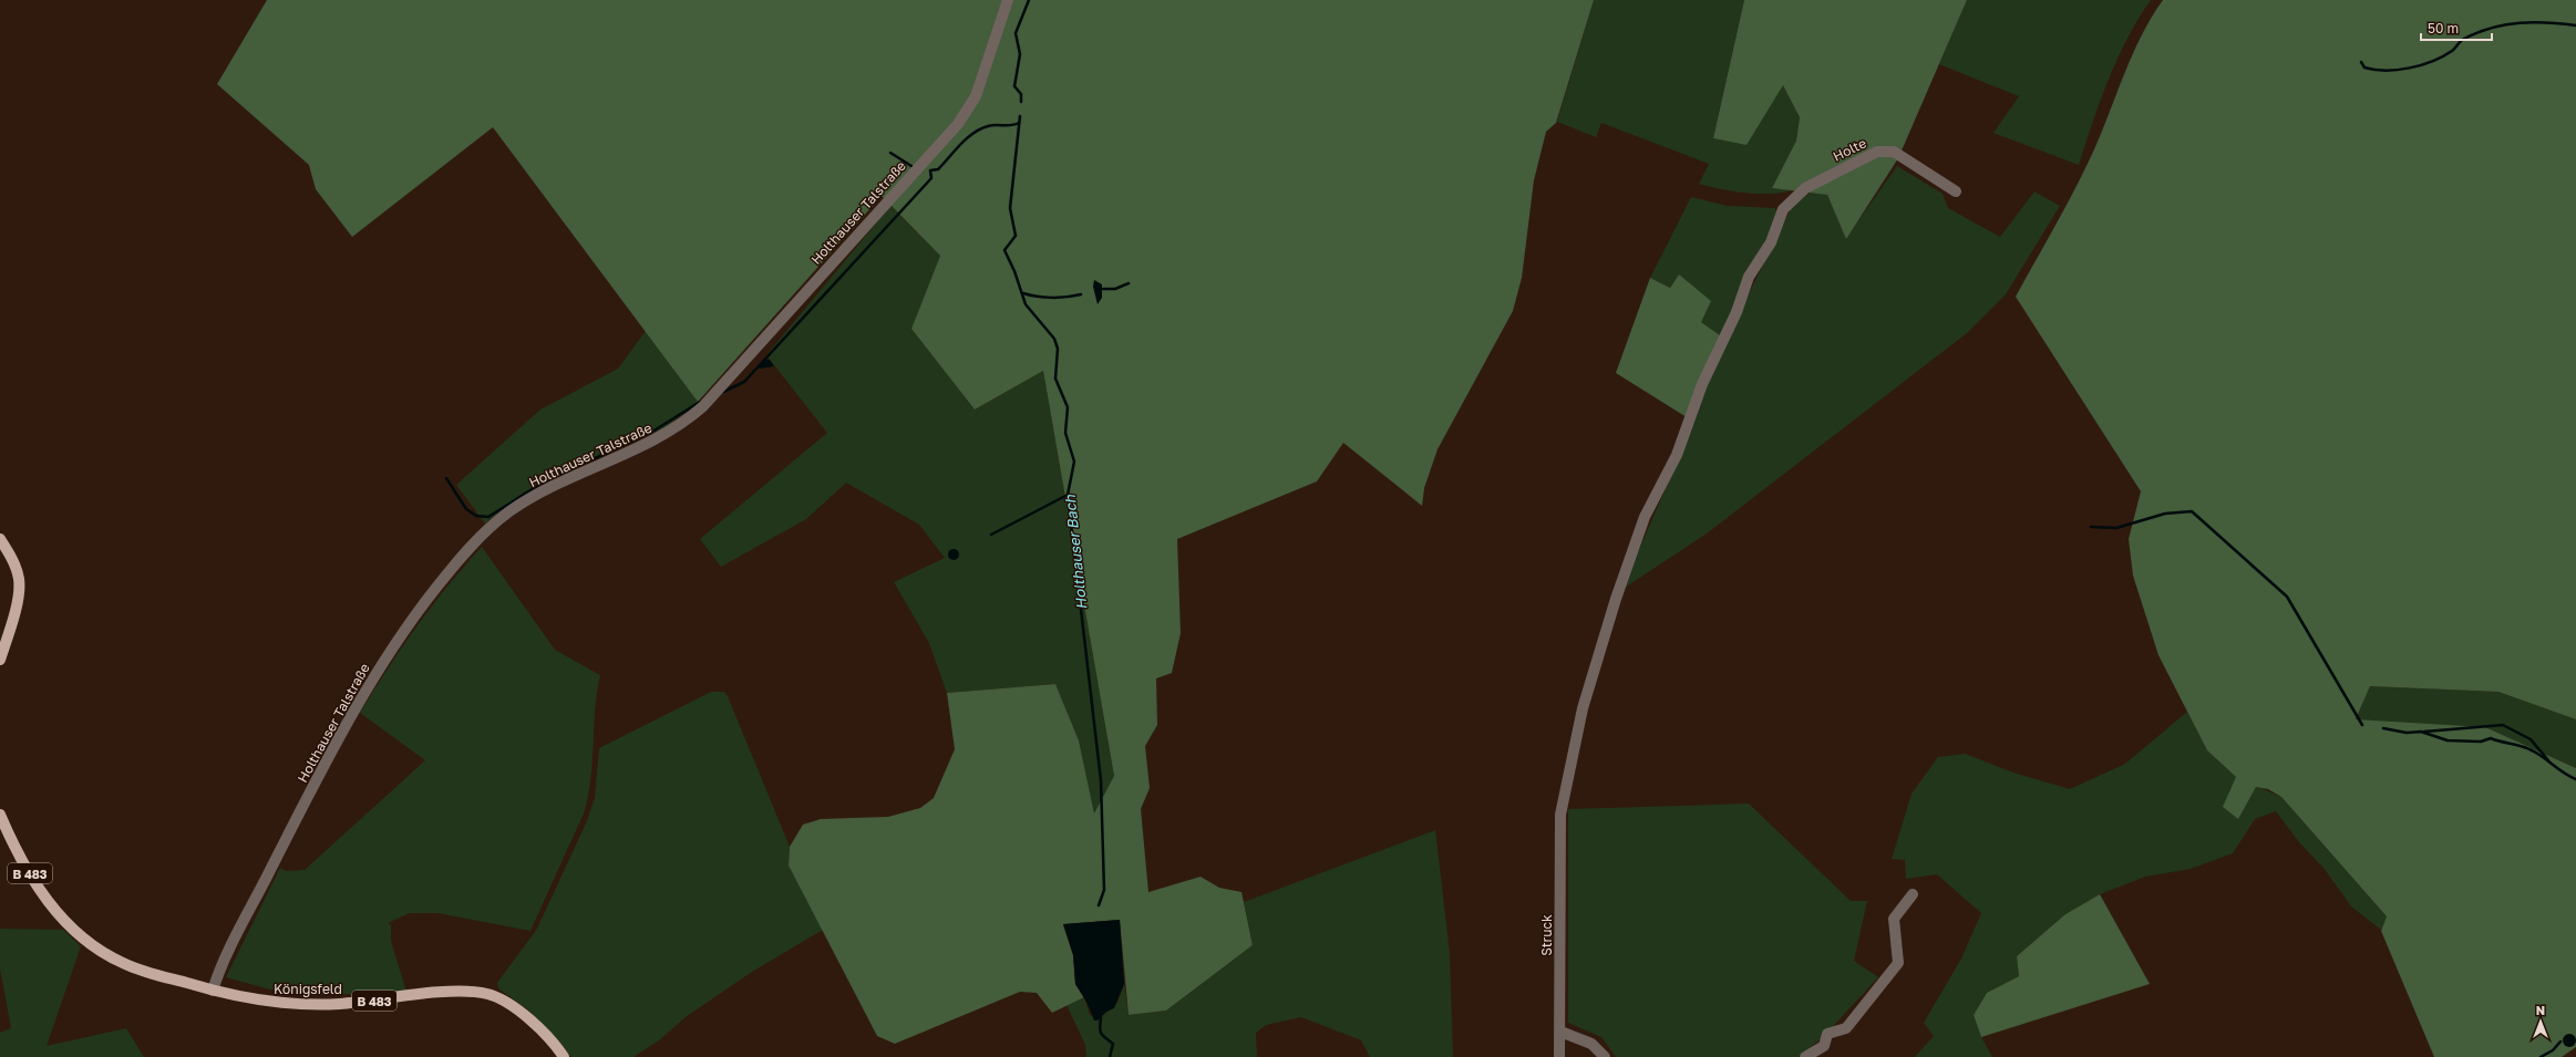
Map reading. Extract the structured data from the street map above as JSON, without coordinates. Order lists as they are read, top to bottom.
{
  "streets": {
    "main road": ["B 483", "Königsfeld"],
    "street": ["Holte", "Holthauser Talstraße", "Struck"]
  },
  "crossings": [
    ["Holte", "Struck"],
    ["Holthauser Talstraße", "Königsfeld"]
  ],
  "water": ["Holthauser Bach"],
  "scale_bar": "50 m",
  "north": "top"
}
